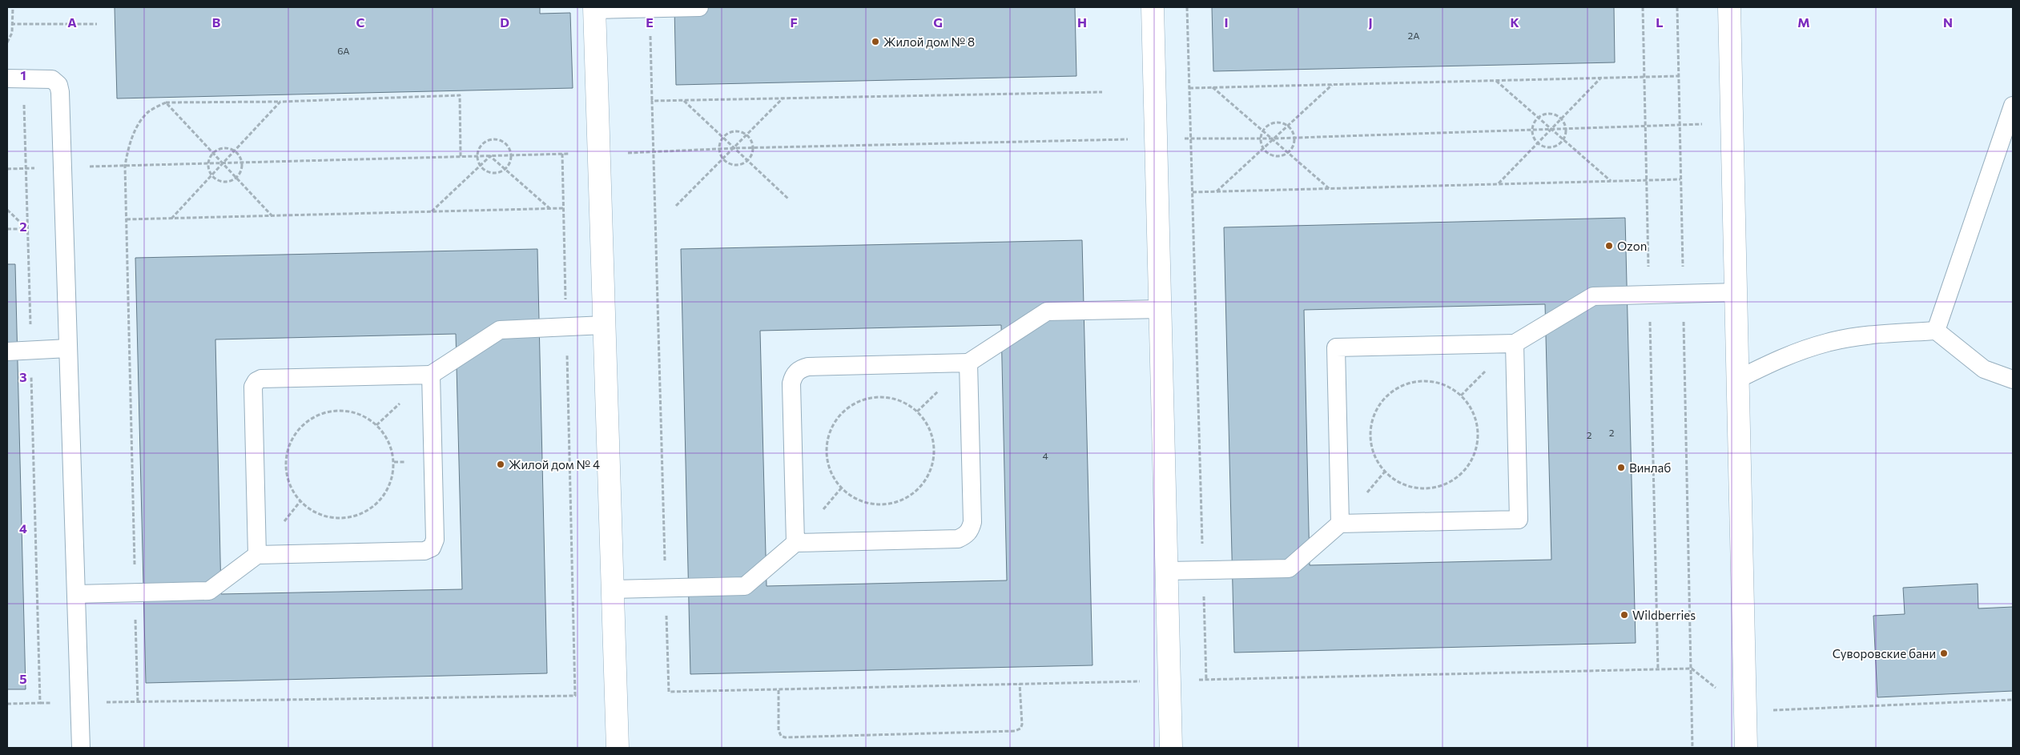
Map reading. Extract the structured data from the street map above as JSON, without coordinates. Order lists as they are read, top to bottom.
{
  "places": [
    "Жилой дом № 8",
    "Ozon",
    "Жилой дом № 4",
    "Винлаб",
    "Wildberries",
    "Суворовские бани"
  ],
  "house_numbers": [
    "2А",
    "6А",
    "2",
    "2",
    "4"
  ],
  "grid": {
    "columns": [
      "A",
      "B",
      "C",
      "D",
      "E",
      "F",
      "G",
      "H",
      "I",
      "J",
      "K",
      "L",
      "M",
      "N"
    ],
    "rows": [
      "1",
      "2",
      "3",
      "4",
      "5"
    ]
  }
}
